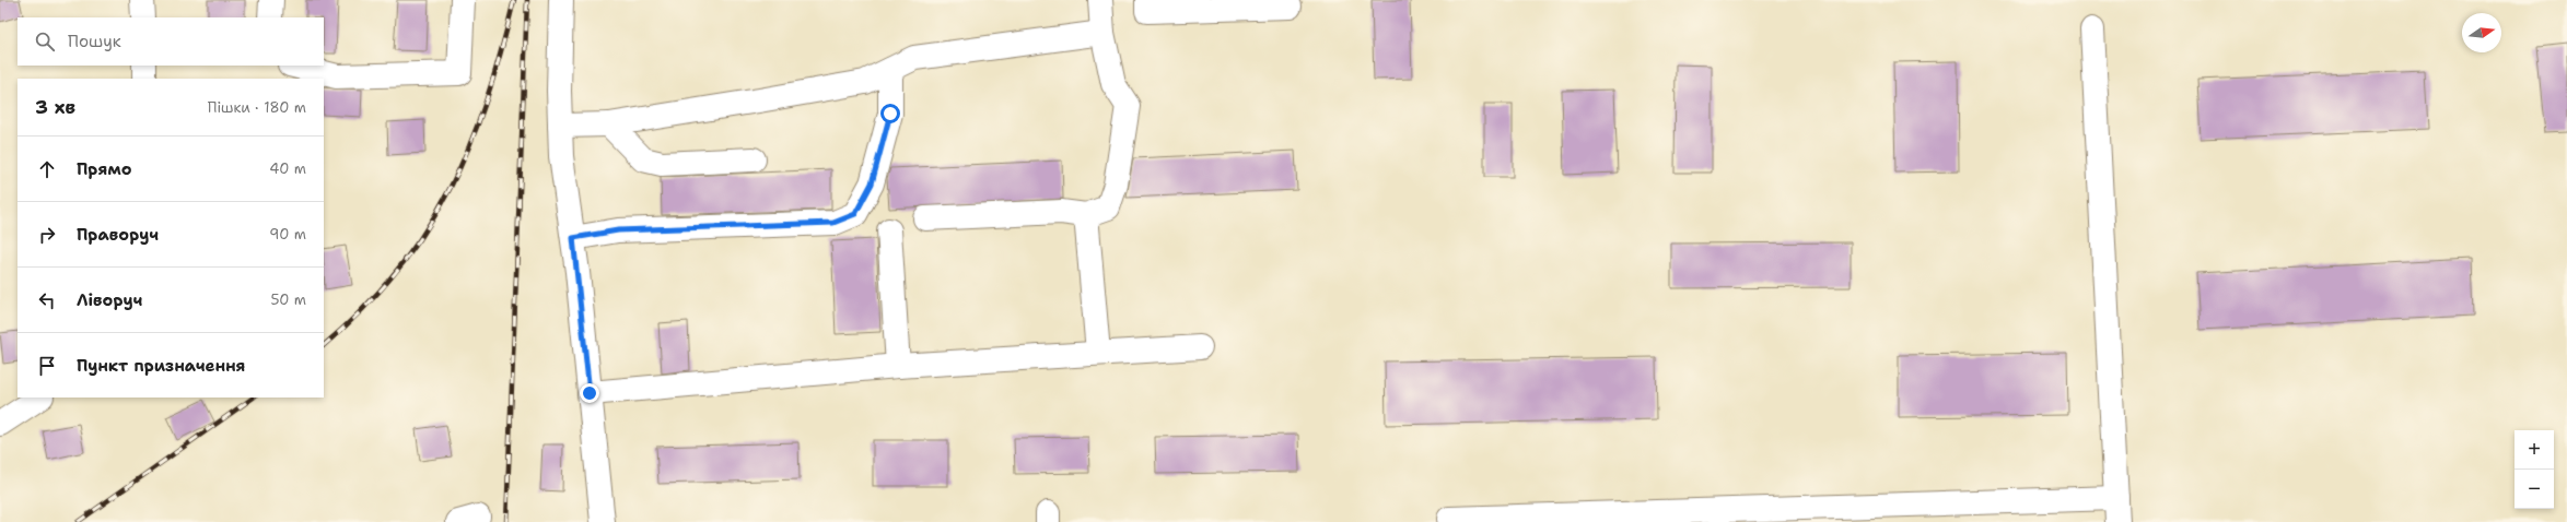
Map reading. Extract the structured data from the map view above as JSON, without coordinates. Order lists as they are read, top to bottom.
{
  "north": "right",
  "page": {
    "search": "Пошук",
    "heading": ["3 хв", "Пішки · 180 m"],
    "list": [
      ["Прямо", "40 m"],
      ["Праворуч", "90 m"],
      ["Ліворуч", "50 m"],
      "Пункт призначення"
    ],
    "map_buttons": ["+", "−"]
  }
}
